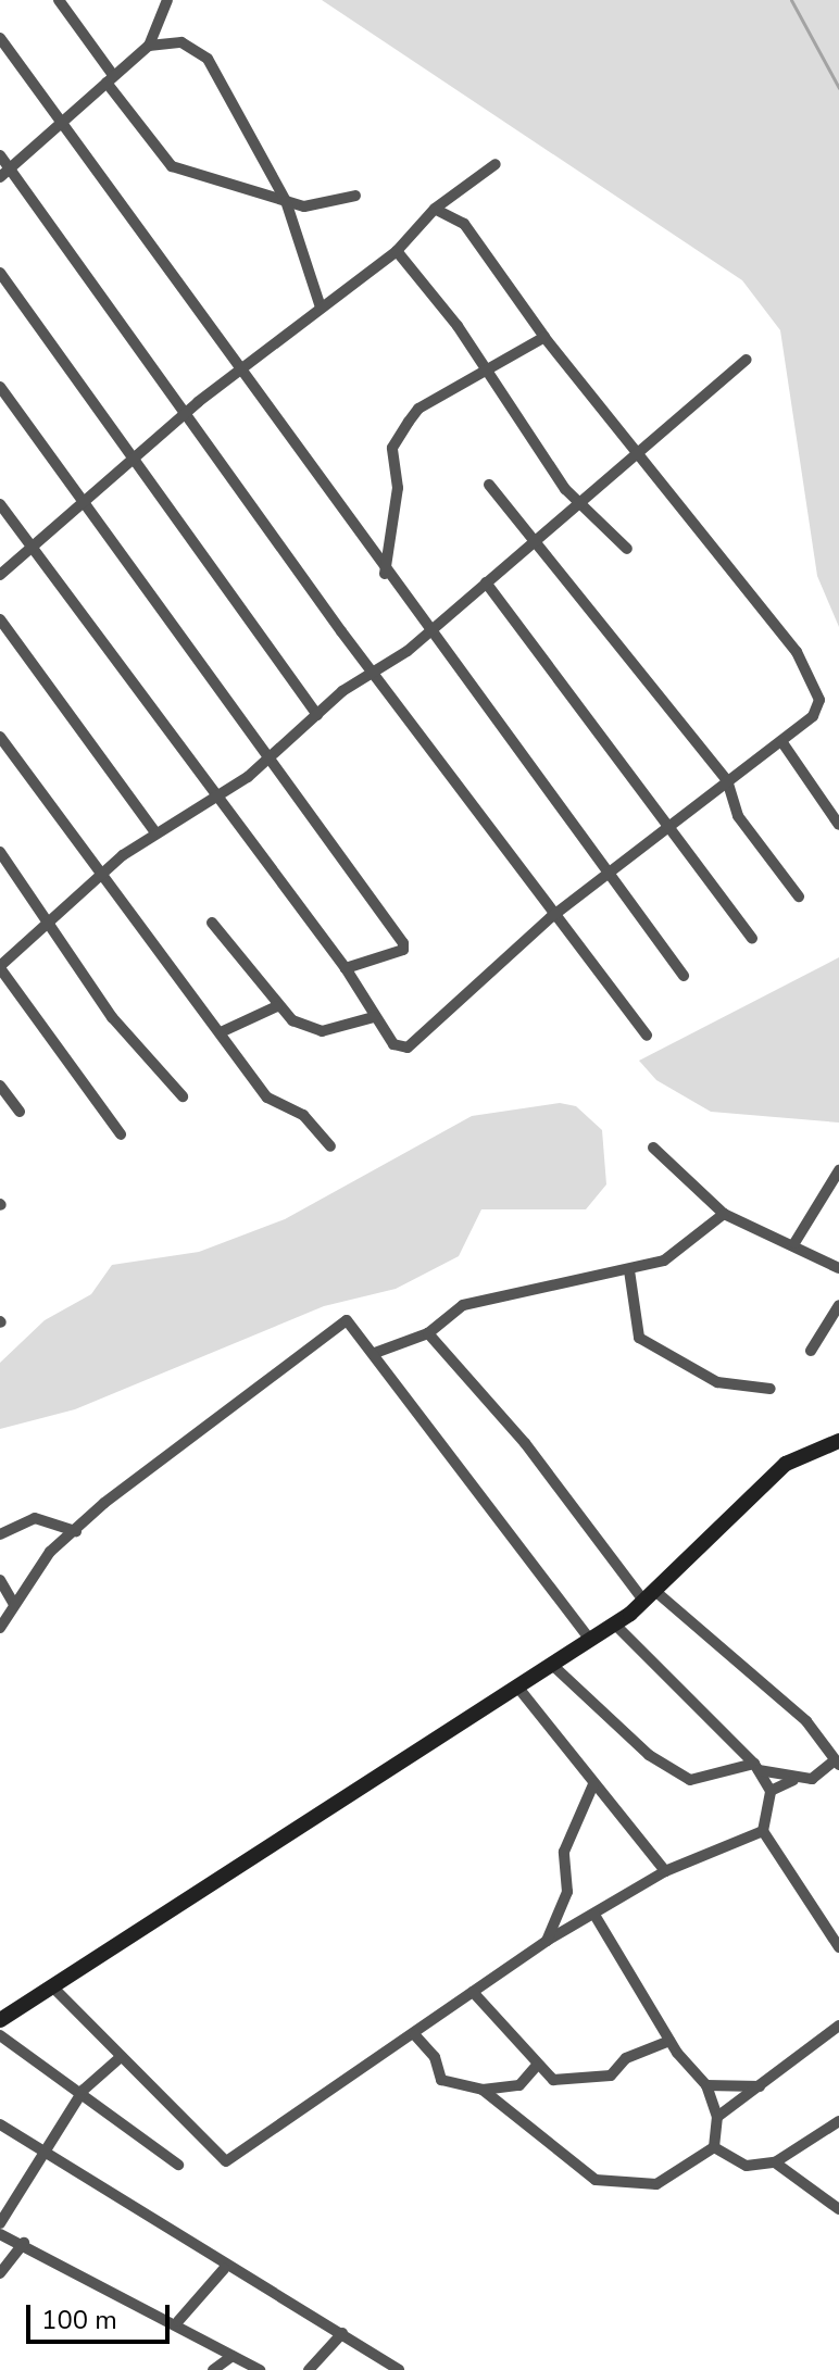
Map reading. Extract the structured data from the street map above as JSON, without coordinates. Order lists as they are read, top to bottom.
{
  "scale_bar": "100 m"
}
